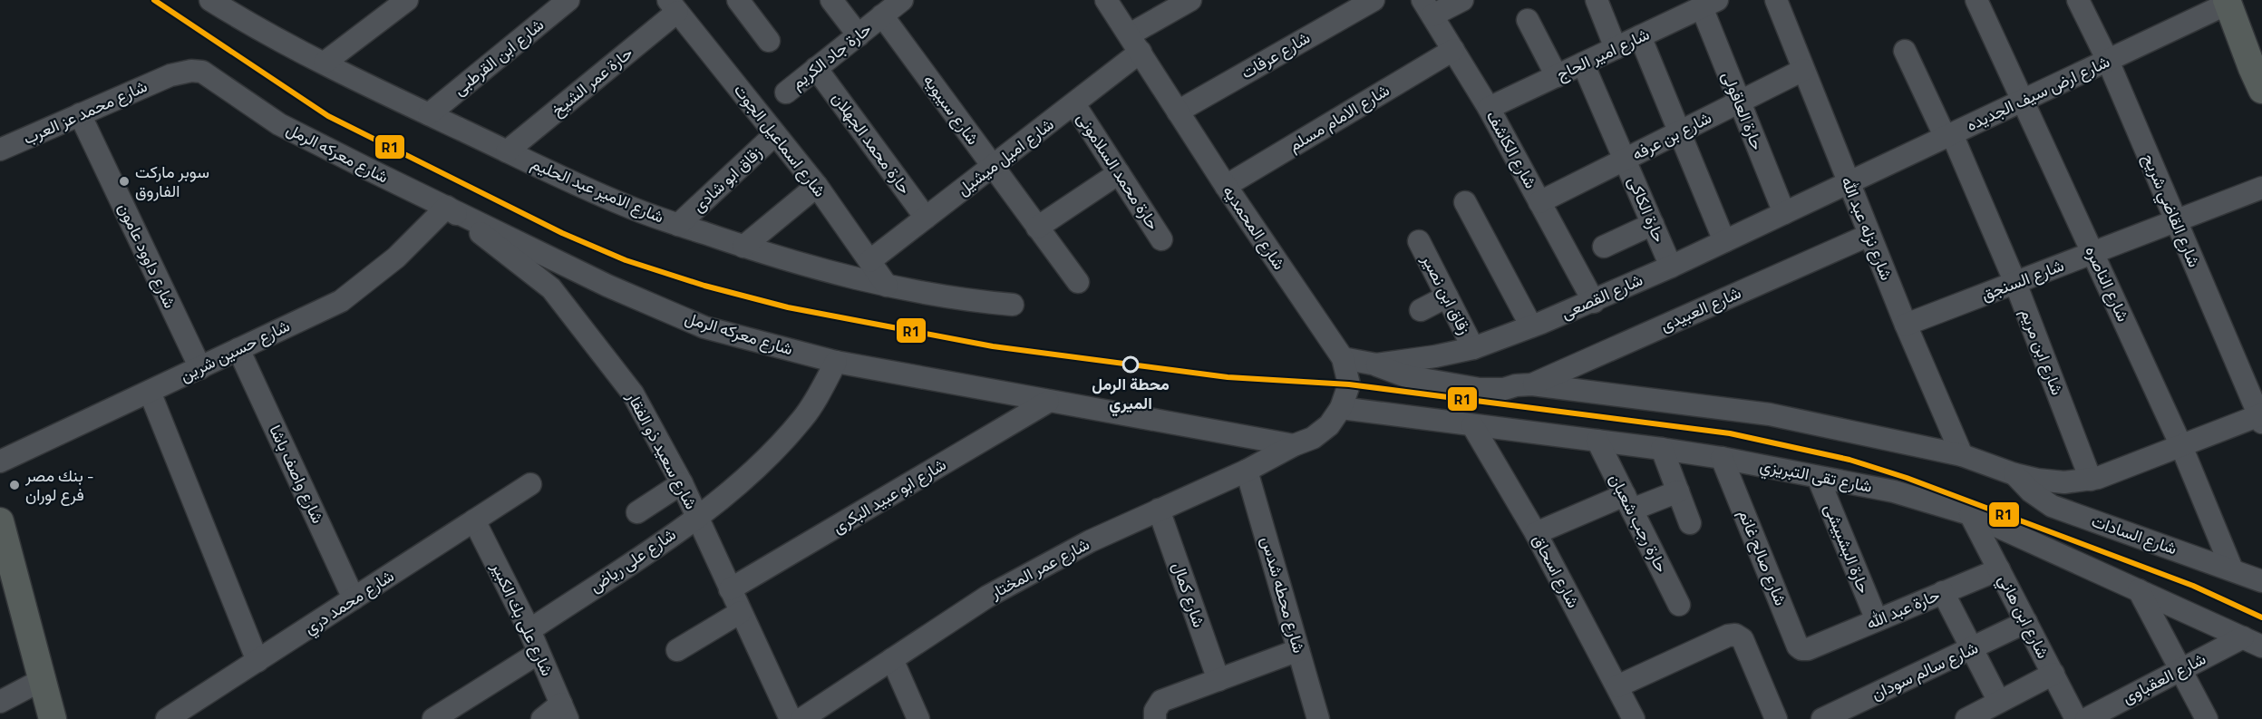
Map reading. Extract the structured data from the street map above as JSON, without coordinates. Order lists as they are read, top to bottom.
{
  "streets": {
    "street": [
      "شارع امير الحاج",
      "شارع عرفات",
      "حارة جاد الكريم",
      "شارع ابن القرطبى",
      "حارة عمر الشيخ",
      "شارع ارض سيف الجديده",
      "شارع سيبويه",
      "حارة العاقولى",
      "شارع محمد عز العرب",
      "شارع الامام مسلم",
      "شارع بن عرفه",
      "شارع اسماعيل الجوت",
      "حارة محمد الجهلان",
      "شارع الكاشف",
      "شارع معركه الرمل",
      "شارع اميل ميشيل",
      "حارة محمد السلامونى",
      "زقاق ابو شادى",
      "شارع الامير عبد الحليم",
      "حارة الكاكى",
      "شارع القاضي شريح",
      "شارع المحمديه",
      "شارع نزله عبد الله",
      "شارع داوود عامون",
      "شارع السنجق",
      "شارع الناصره",
      "زقاق ابن نصير",
      "شارع القصعى",
      "شارع العبيدى",
      "شارع حسين شرين",
      "شارع ابن مريم",
      "شارع سعيد ذو الفقار",
      "شارع واصف باشا",
      "شارع تقى التبريزي",
      "شارع ابو عبيد البكرى",
      "حارة رجب شعبان",
      "شارع السادات",
      "حارة البشبيشى",
      "شارع صالح غانم",
      "شارع على رياض",
      "شارع عمر المختار",
      "شارع اسحاق",
      "شارع كمال",
      "شارع محطه شدس",
      "شارع محمد دري",
      "حارة عبد الله",
      "شارع ابن هاني",
      "شارع على بك الكبير",
      "شارع سالم سودان",
      "شارع العقباوى"
    ]
  },
  "crossings": [
    ["شارع امير الحاج", "حارة العاقولى"],
    ["شارع امير الحاج", "شارع الكاشف"],
    ["شارع امير الحاج", "حارة الكاكى"],
    ["شارع عرفات", "شارع المحمديه"],
    ["حارة جاد الكريم", "شارع سيبويه"],
    ["حارة جاد الكريم", "حارة محمد الجهلان"],
    ["شارع ابن القرطبى", "شارع الامير عبد الحليم"],
    ["حارة عمر الشيخ", "شارع اسماعيل الجوت"],
    ["حارة عمر الشيخ", "شارع الامير عبد الحليم"],
    ["شارع ارض سيف الجديده", "شارع القاضي شريح"],
    ["شارع ارض سيف الجديده", "شارع نزله عبد الله"],
    ["شارع ارض سيف الجديده", "شارع الناصره"],
    ["شارع ارض سيف الجديده", "شارع القصعى"],
    ["شارع ارض سيف الجديده", "شارع ابن مريم"],
    ["شارع سيبويه", "شارع اميل ميشيل"],
    ["حارة العاقولى", "شارع بن عرفه"],
    ["حارة العاقولى", "شارع القصعى"],
    ["شارع محمد عز العرب", "شارع معركه الرمل"],
    ["شارع محمد عز العرب", "شارع داوود عامون"],
    ["شارع الامام مسلم", "شارع الكاشف"],
    ["شارع الامام مسلم", "شارع المحمديه"],
    ["شارع بن عرفه", "شارع الكاشف"],
    ["شارع بن عرفه", "حارة الكاكى"],
    ["شارع بن عرفه", "شارع نزله عبد الله"],
    ["شارع اسماعيل الجوت", "شارع اميل ميشيل"],
    ["شارع اسماعيل الجوت", "زقاق ابو شادى"],
    ["شارع اسماعيل الجوت", "شارع الامير عبد الحليم"],
    ["حارة محمد الجهلان", "شارع اميل ميشيل"],
    ["شارع الكاشف", "شارع القصعى"],
    ["شارع معركه الرمل", "شارع المحمديه"],
    ["شارع معركه الرمل", "شارع حسين شرين"],
    ["شارع معركه الرمل", "شارع سعيد ذو الفقار"],
    ["شارع معركه الرمل", "شارع ابو عبيد البكرى"],
    ["شارع معركه الرمل", "شارع على رياض"],
    ["شارع معركه الرمل", "شارع عمر المختار"],
    ["شارع اميل ميشيل", "حارة محمد السلامونى"],
    ["شارع اميل ميشيل", "شارع المحمديه"],
    ["زقاق ابو شادى", "شارع الامير عبد الحليم"],
    ["حارة الكاكى", "شارع القصعى"],
    ["شارع القاضي شريح", "شارع السنجق"],
    ["شارع المحمديه", "شارع القصعى"],
    ["شارع المحمديه", "شارع تقى التبريزي"],
    ["شارع المحمديه", "شارع عمر المختار"],
    ["شارع نزله عبد الله", "شارع السنجق"],
    ["شارع نزله عبد الله", "شارع القصعى"],
    ["شارع نزله عبد الله", "شارع العبيدى"],
    ["شارع داوود عامون", "شارع حسين شرين"],
    ["شارع السنجق", "شارع الناصره"],
    ["شارع السنجق", "شارع ابن مريم"],
    ["شارع الناصره", "شارع السادات"],
    ["زقاق ابن نصير", "شارع القصعى"],
    ["شارع حسين شرين", "شارع سعيد ذو الفقار"],
    ["شارع حسين شرين", "شارع واصف باشا"],
    ["شارع سعيد ذو الفقار", "شارع ابو عبيد البكرى"],
    ["شارع سعيد ذو الفقار", "شارع على رياض"],
    ["شارع واصف باشا", "شارع محمد دري"],
    ["شارع تقى التبريزي", "حارة رجب شعبان"],
    ["شارع تقى التبريزي", "حارة البشبيشى"],
    ["شارع تقى التبريزي", "شارع صالح غانم"],
    ["شارع تقى التبريزي", "شارع اسحاق"],
    ["شارع تقى التبريزي", "شارع ابن هاني"],
    ["شارع تقى التبريزي", "شارع العقباوى"],
    ["حارة البشبيشى", "حارة عبد الله"],
    ["شارع صالح غانم", "حارة عبد الله"],
    ["شارع على رياض", "شارع على بك الكبير"],
    ["شارع عمر المختار", "شارع كمال"],
    ["شارع عمر المختار", "شارع محطه شدس"],
    ["شارع محمد دري", "شارع على بك الكبير"],
    ["حارة عبد الله", "شارع ابن هاني"],
    ["شارع ابن هاني", "شارع سالم سودان"]
  ],
  "places": ["سوبر ماركت الفاروق", "محطة الرمل الميري", "بنك مصر - فرع لوران"],
  "lines": ["transit line R1"]
}
